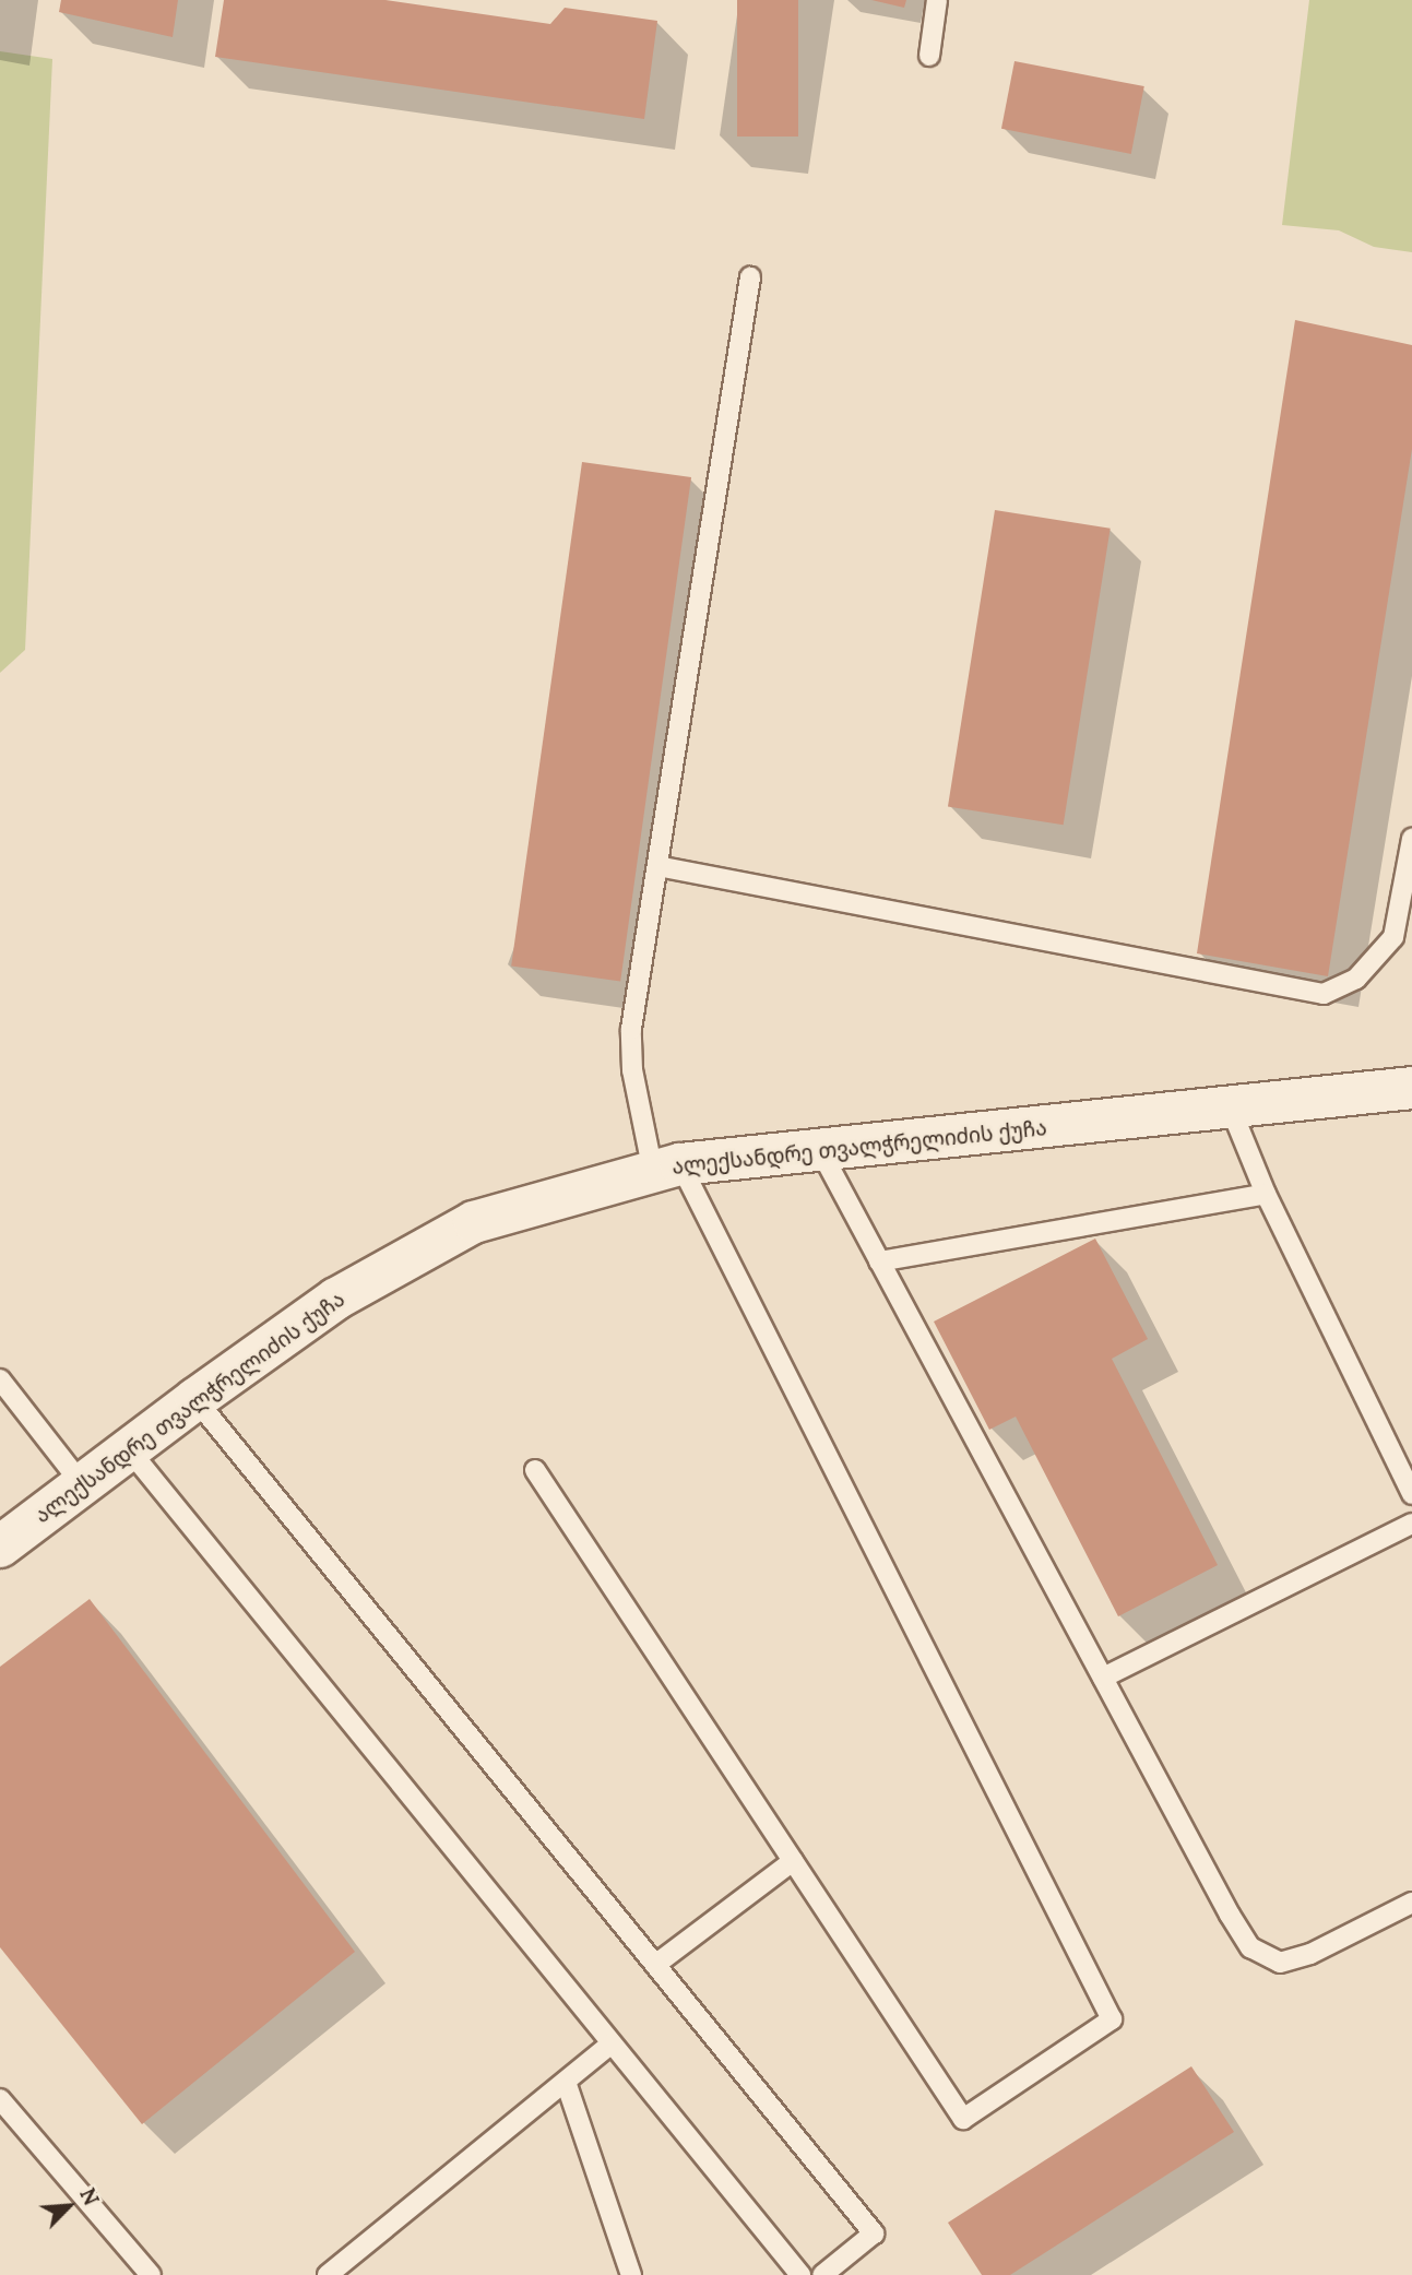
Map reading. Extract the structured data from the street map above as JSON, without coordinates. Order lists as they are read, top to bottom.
{
  "streets": {
    "street": ["ალექსანდრე თვალჭრელიძის ქუჩა"]
  },
  "north": "top right"
}
